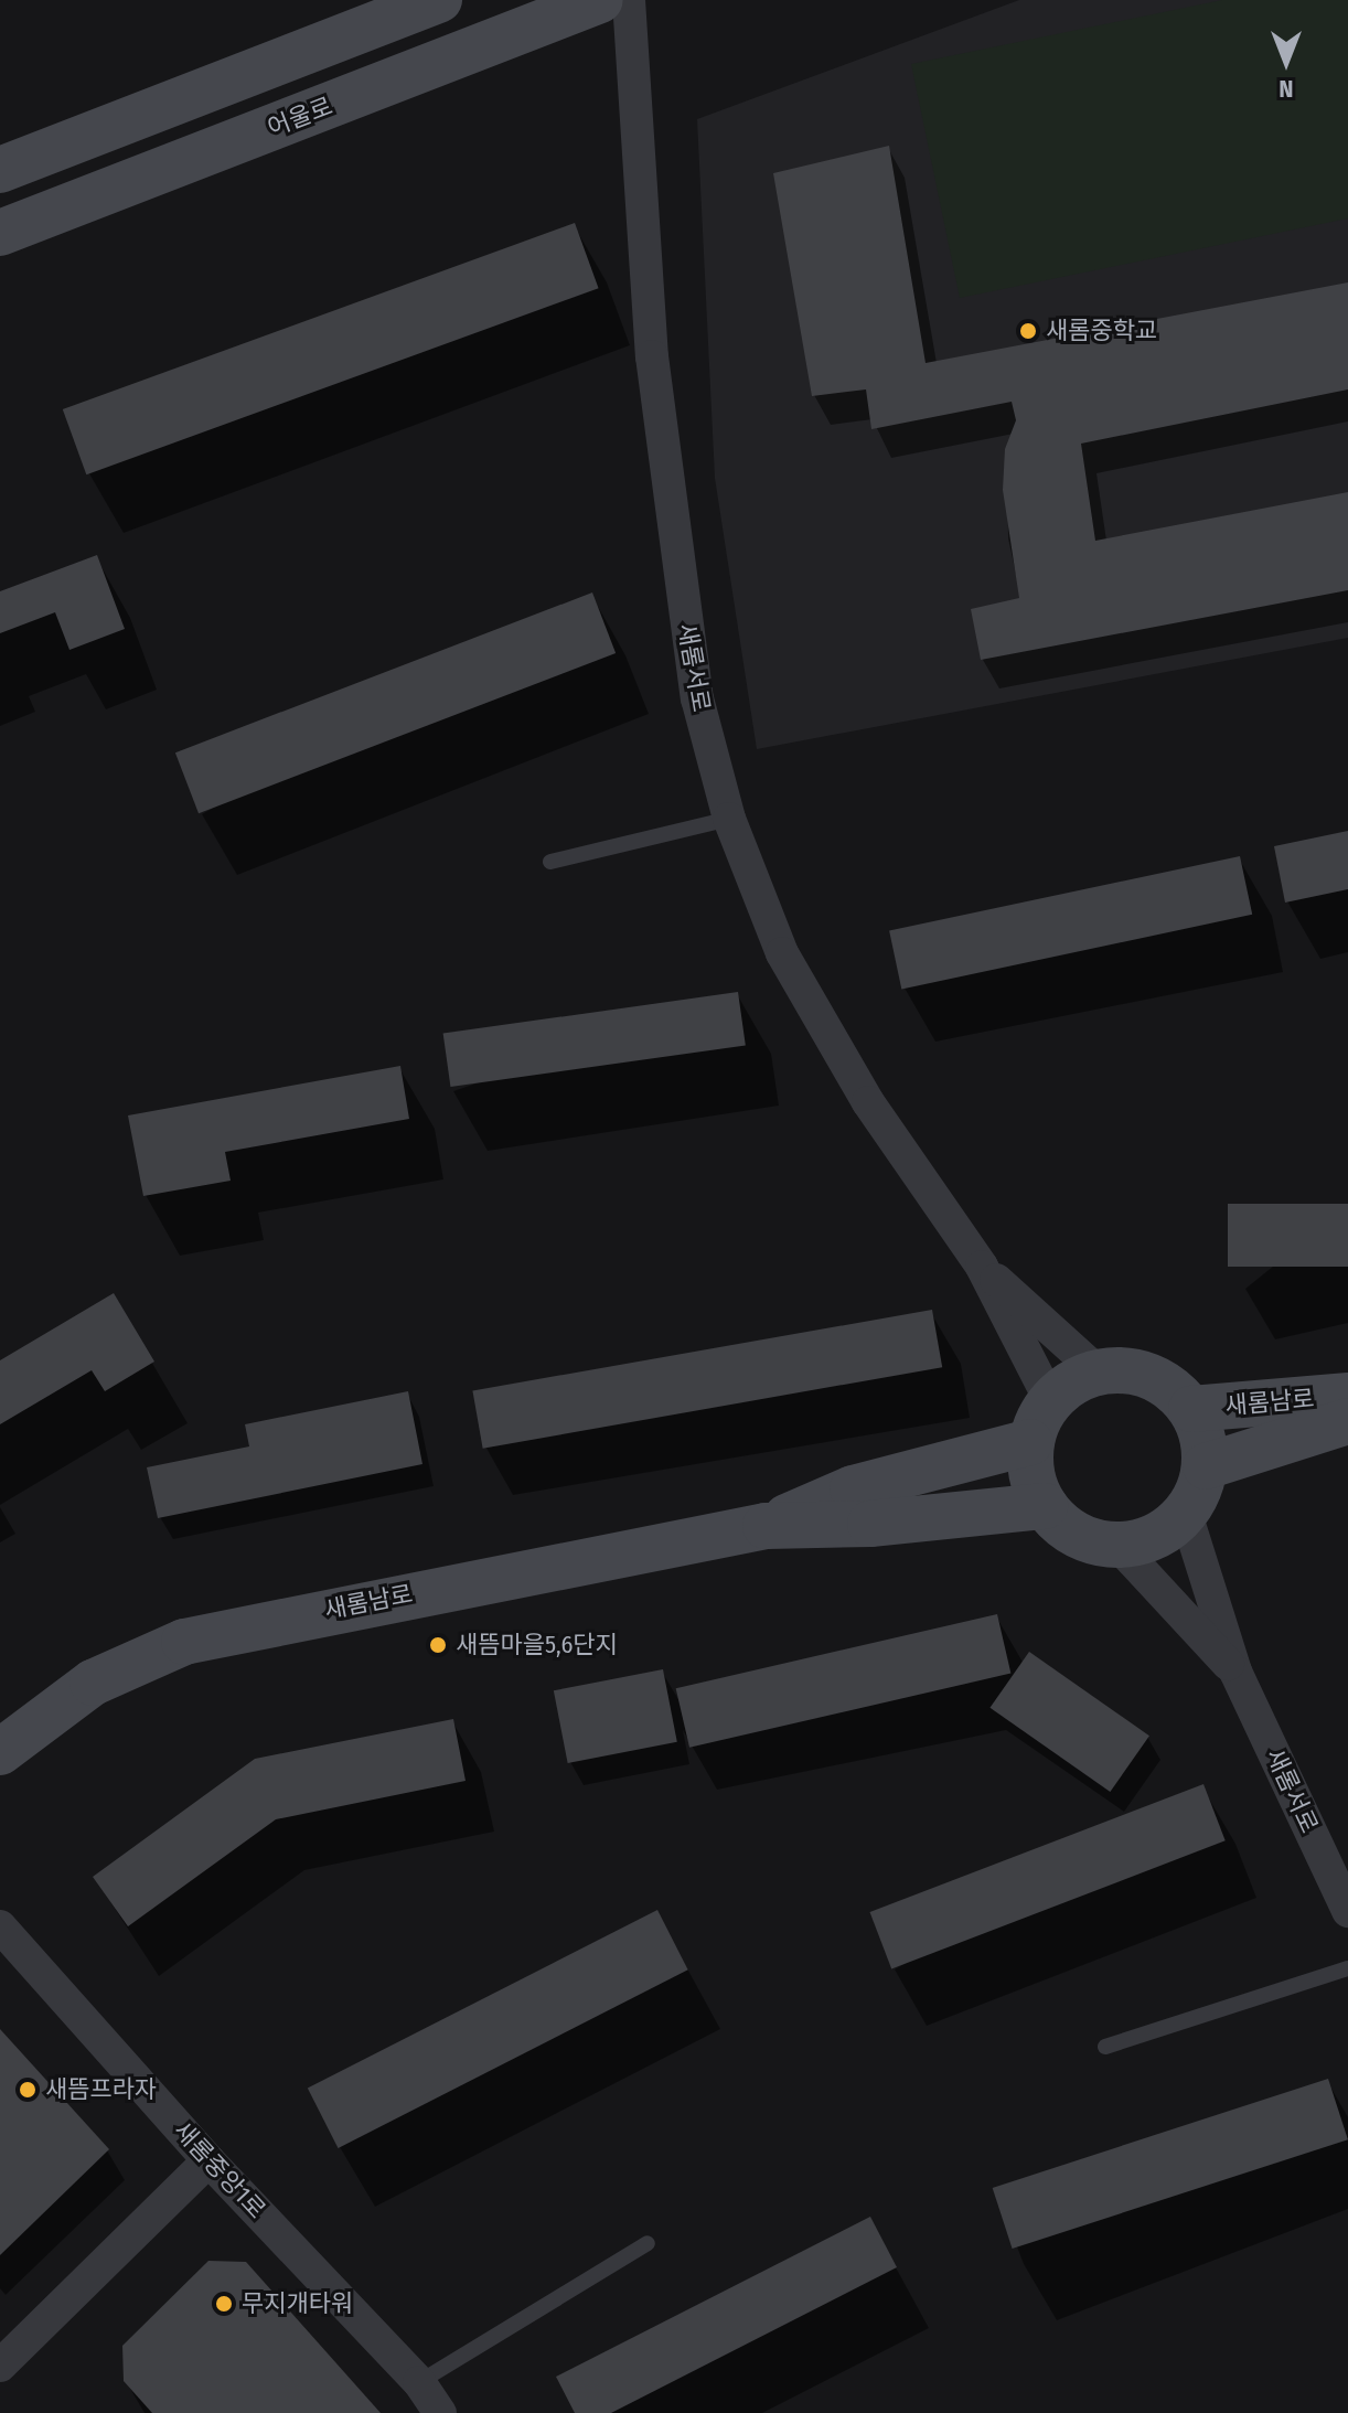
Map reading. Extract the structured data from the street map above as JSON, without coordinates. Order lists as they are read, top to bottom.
{
  "streets": {
    "street": [
      "어울로",
      "새롬서로",
      "새롬남로",
      "새롬중앙1로"
    ]
  },
  "places": [
    "새롬중학교",
    "새뜸마을5,6단지",
    "새뜸프라자",
    "무지개타워"
  ],
  "north": "bottom"
}
